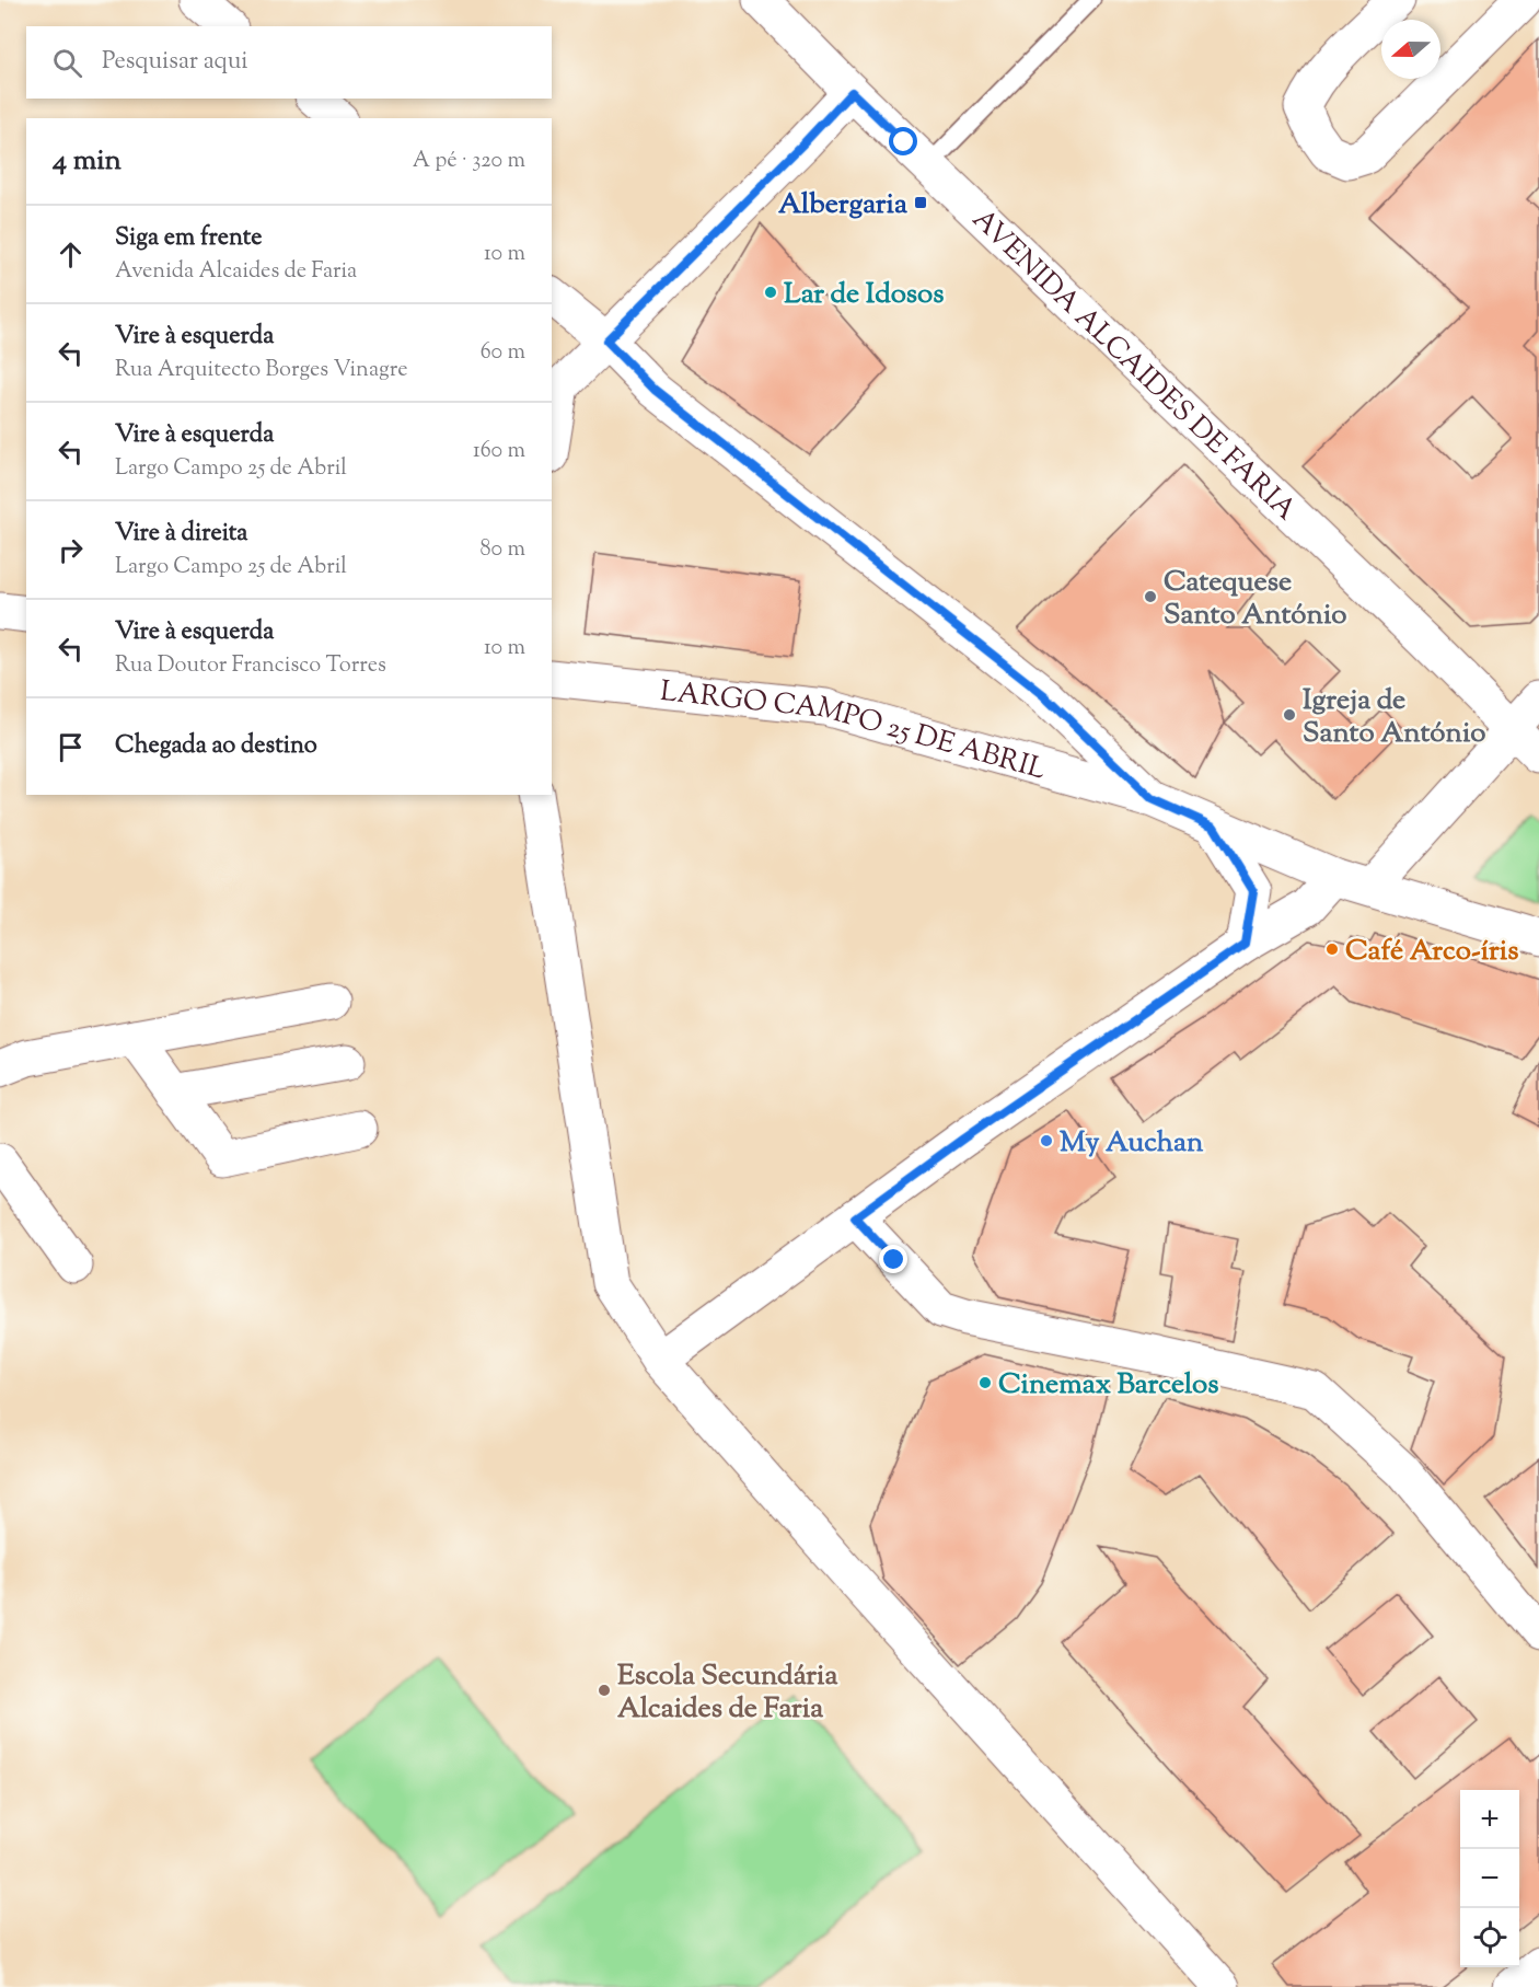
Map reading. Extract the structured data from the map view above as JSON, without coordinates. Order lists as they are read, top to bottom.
{
  "streets": {
    "street": ["AVENIDA ALCAIDES DE FARIA", "LARGO CAMPO 25 DE ABRIL"]
  },
  "places": {
    "transit": ["Albergaria"],
    "other": [
      "Lar de Idosos",
      "Catequese Santo António",
      "Igreja de Santo António",
      "Café Arco-íris",
      "My Auchan",
      "Cinemax Barcelos",
      "Escola Secundária Alcaides de Faria"
    ]
  },
  "north": "left",
  "page": {
    "search": "Pesquisar aqui",
    "heading": ["4 min", "A pé · 320 m"],
    "list": [
      ["Siga em frente", "Avenida Alcaides de Faria", "10 m"],
      ["Vire à esquerda", "Rua Arquitecto Borges Vinagre", "60 m"],
      ["Vire à esquerda", "Largo Campo 25 de Abril", "160 m"],
      ["Vire à direita", "Largo Campo 25 de Abril", "80 m"],
      ["Vire à esquerda", "Rua Doutor Francisco Torres", "10 m"],
      "Chegada ao destino"
    ],
    "map_buttons": ["+", "−"]
  }
}
